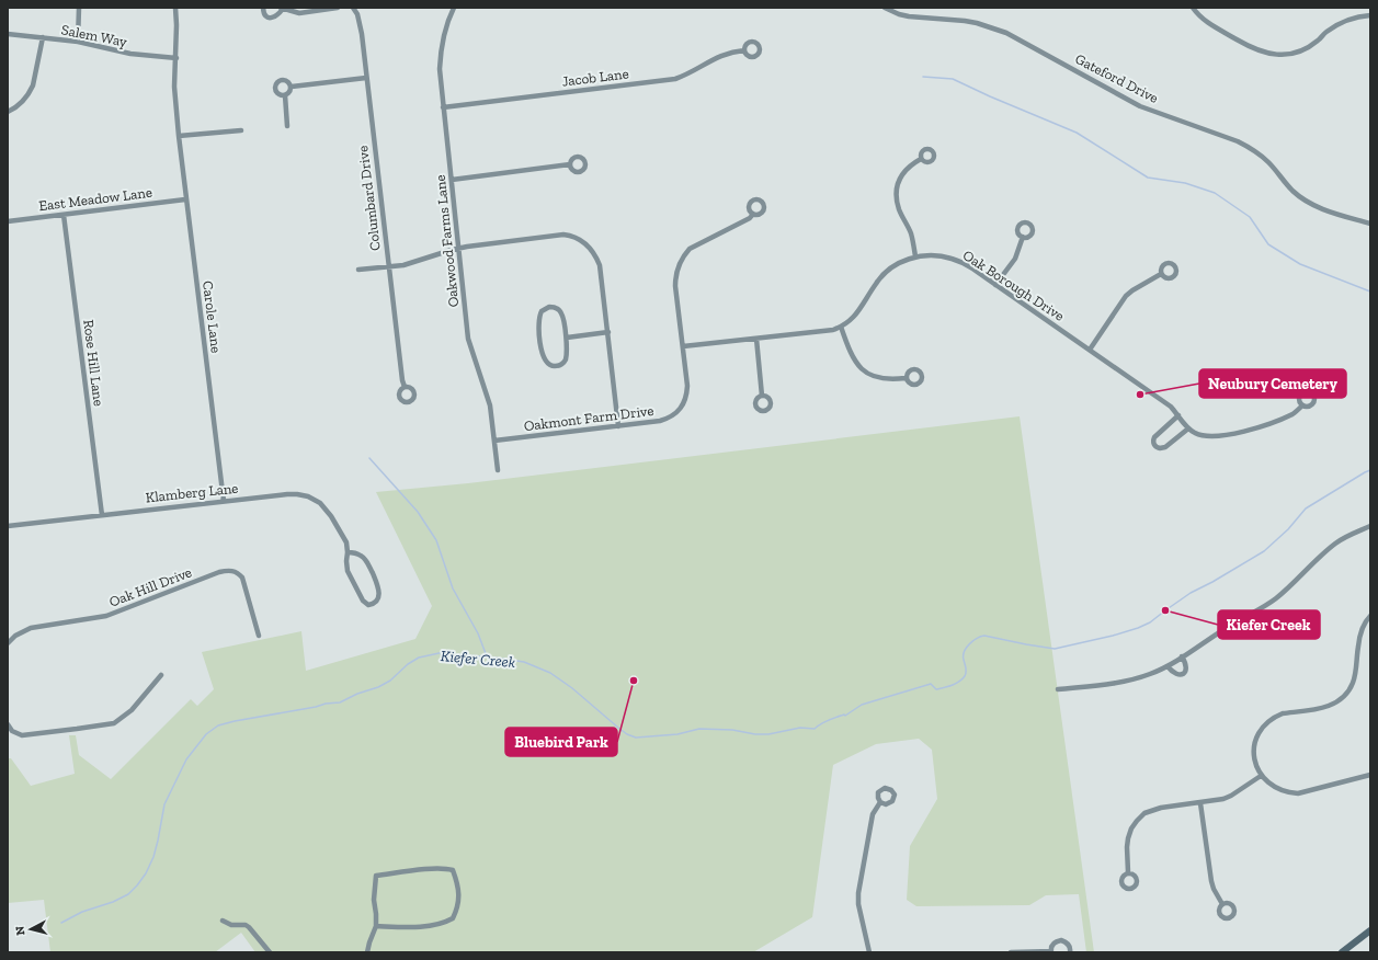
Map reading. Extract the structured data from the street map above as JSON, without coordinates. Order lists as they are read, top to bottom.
{
  "streets": {
    "street": [
      "Salem Way",
      "Jacob Lane",
      "Gateford Drive",
      "East Meadow Lane",
      "Columbard Drive",
      "Oakwood Farms Lane",
      "Oak Borough Drive",
      "Carole Lane",
      "Rose Hill Lane",
      "Oakmont Farm Drive",
      "Klamberg Lane",
      "Oak Hill Drive"
    ]
  },
  "crossings": [
    ["Salem Way", "Carole Lane"],
    ["Jacob Lane", "Oakwood Farms Lane"],
    ["East Meadow Lane", "Carole Lane"],
    ["East Meadow Lane", "Rose Hill Lane"],
    ["Oakwood Farms Lane", "Oakmont Farm Drive"],
    ["Oak Borough Drive", "Oakmont Farm Drive"],
    ["Carole Lane", "Klamberg Lane"],
    ["Rose Hill Lane", "Klamberg Lane"]
  ],
  "water": ["Kiefer Creek"],
  "places": ["Neubury Cemetery", "Kiefer Creek", "Bluebird Park"],
  "north": "left"
}
